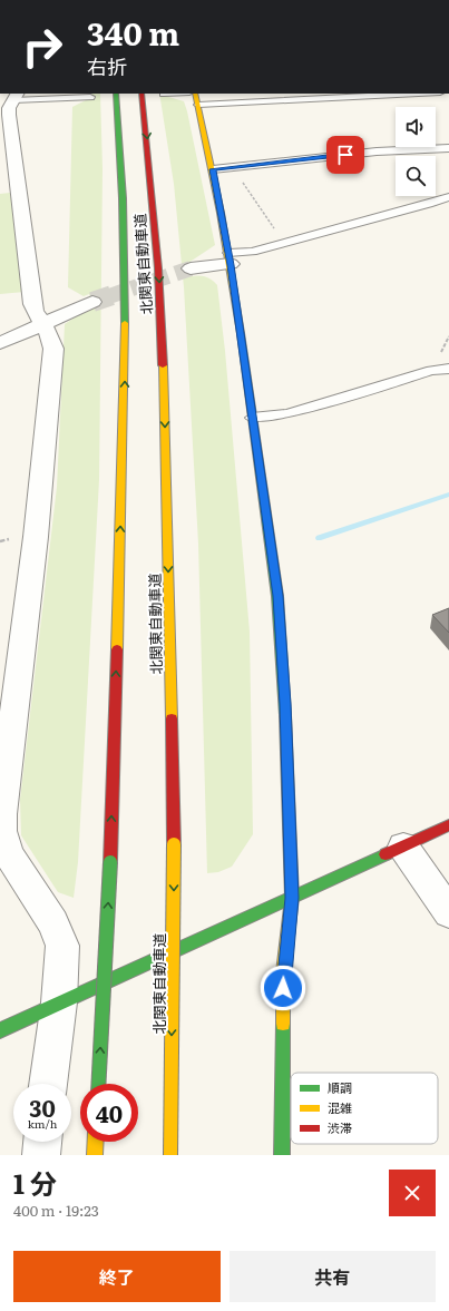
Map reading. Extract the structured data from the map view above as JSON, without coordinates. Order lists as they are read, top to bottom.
{
  "streets": {
    "main road": ["北関東自動車道"]
  },
  "legend": ["順調", "混雑", "渋滞"],
  "page": {
    "turn": ["340 m", "右折"],
    "speed": "30 km/h",
    "limit": "40",
    "heading": ["1 分", "400 m · 19:23"],
    "buttons": ["終了", "共有"]
  }
}
